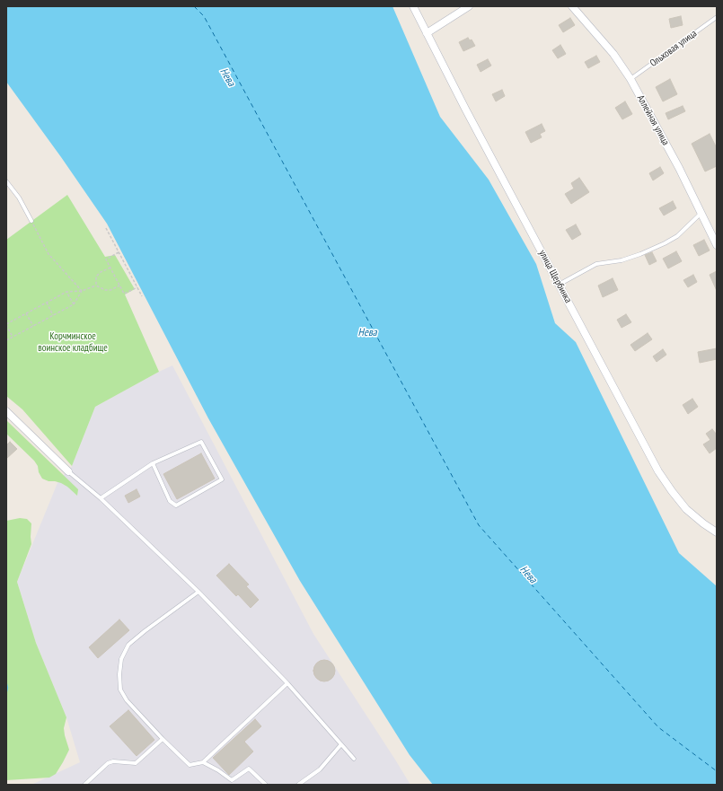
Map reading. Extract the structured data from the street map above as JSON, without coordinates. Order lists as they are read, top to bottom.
{
  "streets": {
    "street": ["Аллейная улица", "улица Щербинка"],
    "lane": ["Ольховая улица"]
  },
  "crossings": [
    ["Ольховая улица", "Аллейная улица"]
  ],
  "water": ["Нева"],
  "parks": ["Корчминское воинское кладбище"]
}
